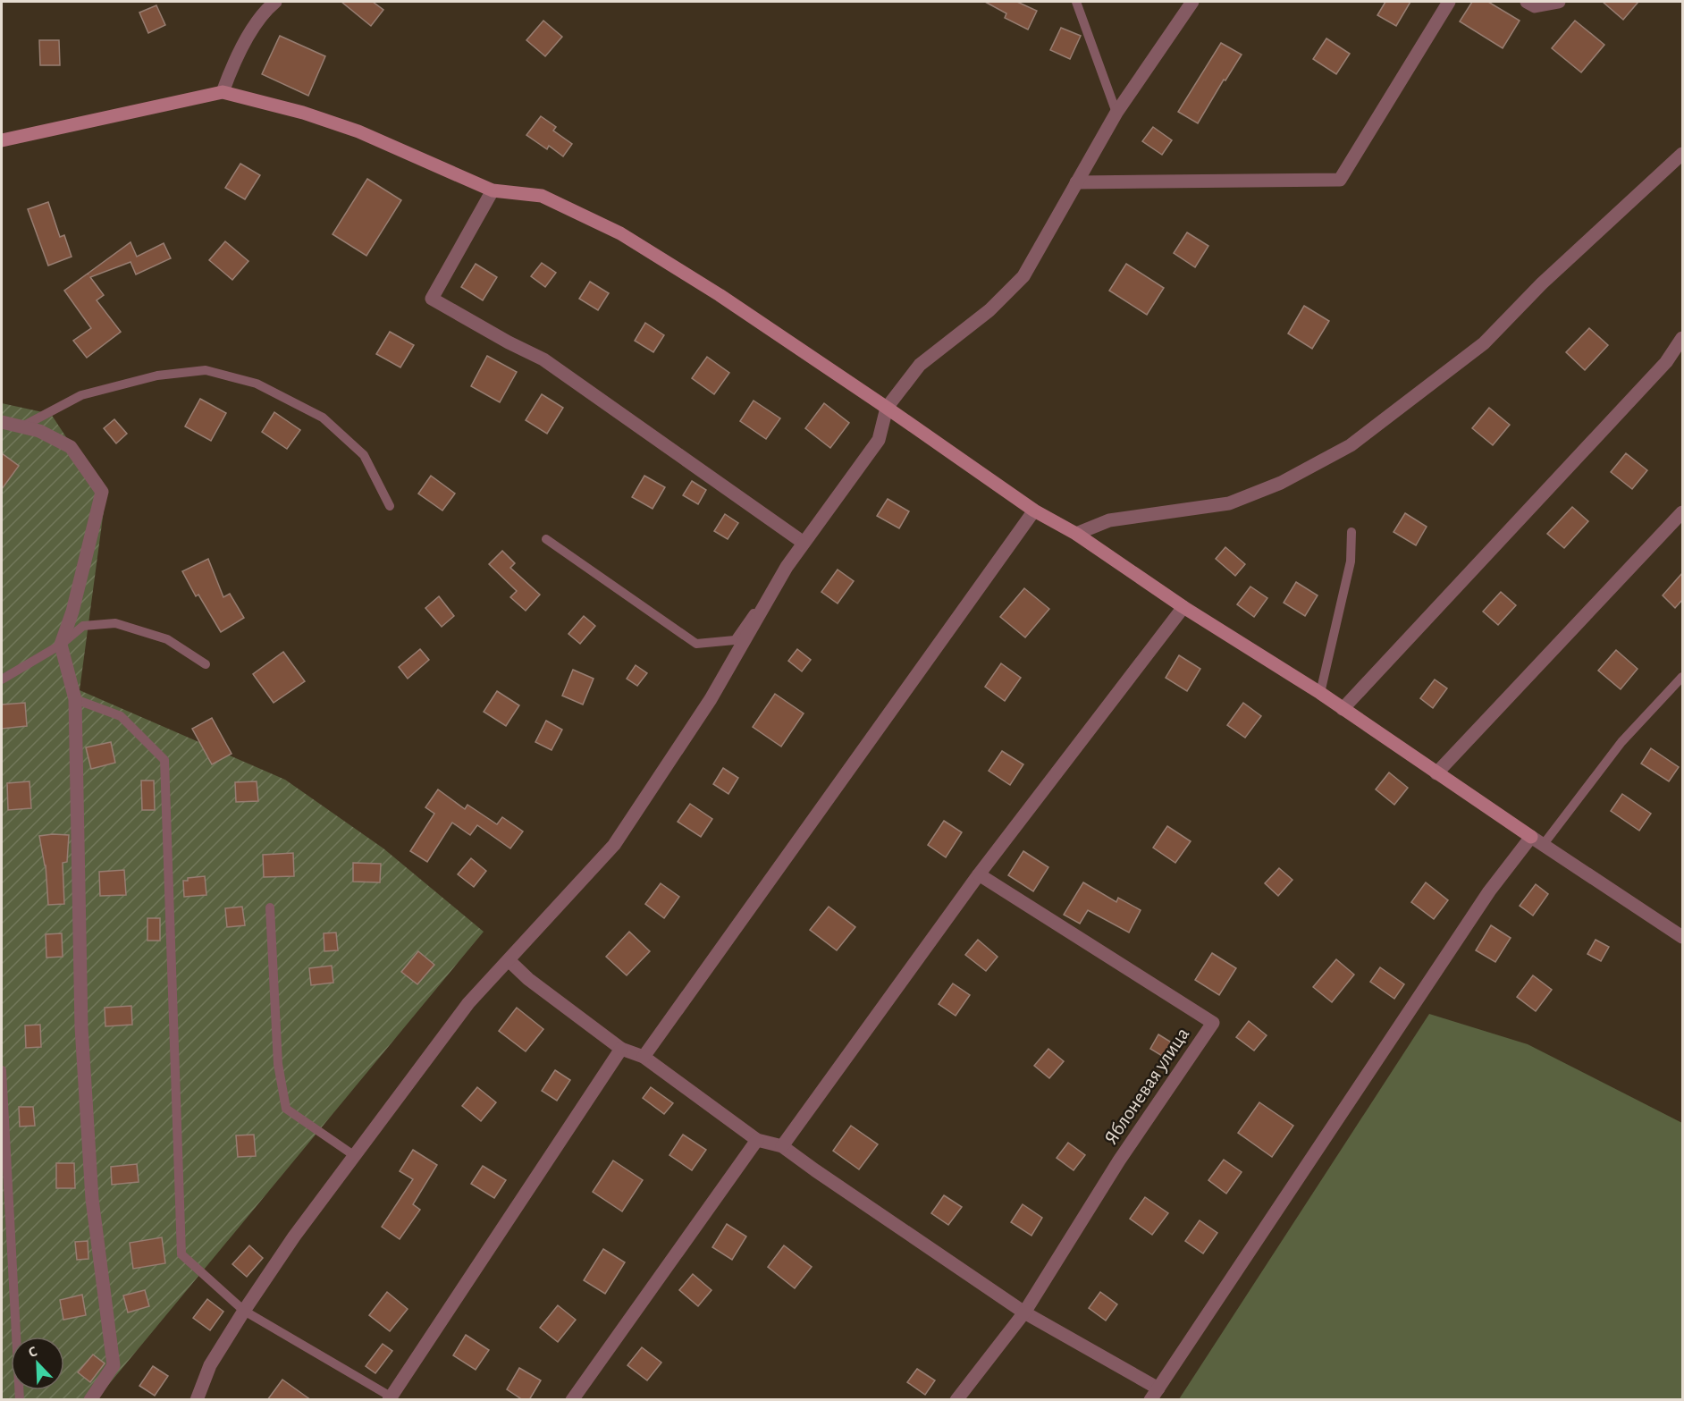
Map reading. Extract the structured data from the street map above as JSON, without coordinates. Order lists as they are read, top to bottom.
{
  "streets": {
    "street": ["Яблоневая улица"]
  },
  "north": "top left"
}
